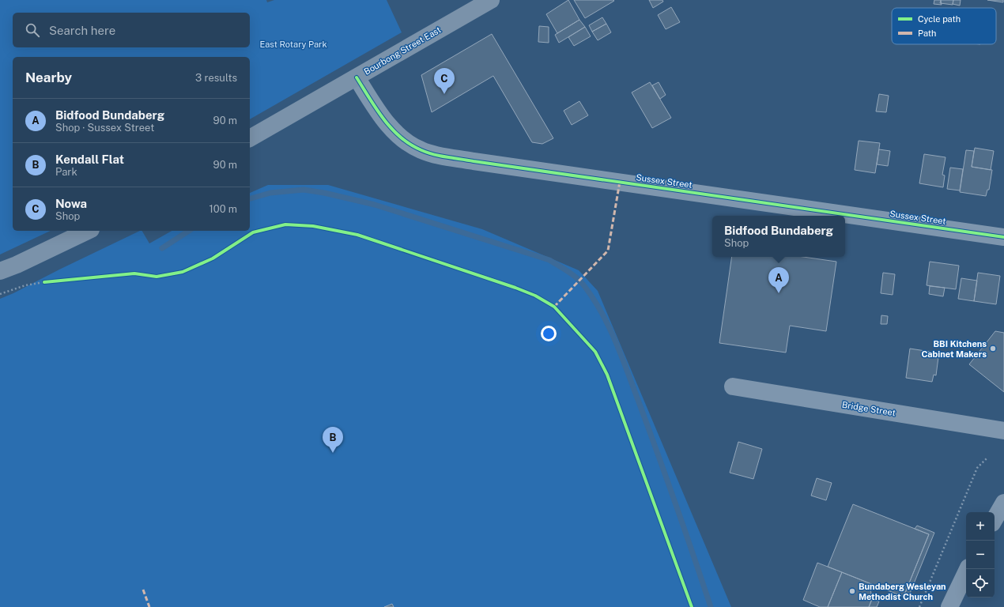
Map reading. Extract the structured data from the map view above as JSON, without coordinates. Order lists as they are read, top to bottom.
{
  "streets": {
    "main road": ["Bourbong Street East"],
    "street": ["Sussex Street", "Bridge Street"]
  },
  "crossings": [
    ["Bourbong Street East", "Sussex Street"]
  ],
  "parks": ["East Rotary Park"],
  "places": ["BBI Kitchens Cabinet Makers", "Bundaberg Wesleyan Methodist Church"],
  "legend": ["Cycle path", "Path"],
  "page": {
    "search": "Search here",
    "heading": ["Nearby", "3 results"],
    "pins": ["C", "A", "B"],
    "list": [
      {
        "mark": "A",
        "name": "Bidfood Bundaberg",
        "note": "Shop · Sussex Street",
        "value": "90 m"
      },
      {
        "mark": "B",
        "name": "Kendall Flat",
        "note": "Park",
        "value": "90 m"
      },
      {
        "mark": "C",
        "name": "Nowa",
        "note": "Shop",
        "value": "100 m"
      }
    ],
    "popup": ["Bidfood Bundaberg", "Shop"],
    "map_buttons": ["+", "−"]
  }
}
